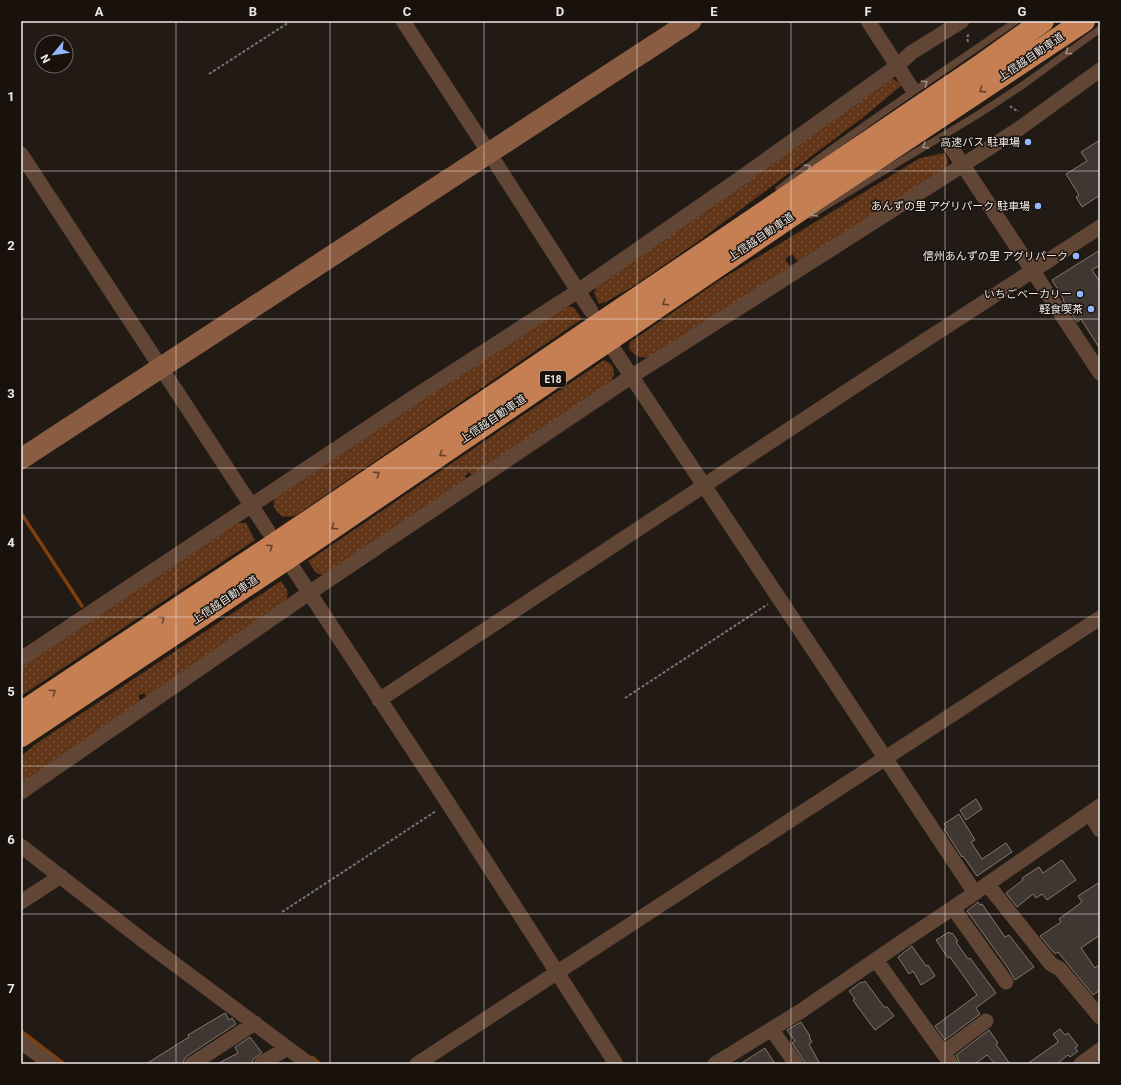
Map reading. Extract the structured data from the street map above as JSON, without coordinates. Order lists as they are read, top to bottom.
{
  "streets": {
    "highway": ["上信越自動車道", "E18"]
  },
  "places": [
    "高速バス 駐車場",
    "あんずの里 アグリパーク 駐車場",
    "信州あんずの里 アグリパーク",
    "いちごベーカリー",
    "軽食喫茶"
  ],
  "north": "bottom left",
  "grid": {
    "columns": [
      "A",
      "B",
      "C",
      "D",
      "E",
      "F",
      "G"
    ],
    "rows": [
      "1",
      "2",
      "3",
      "4",
      "5",
      "6",
      "7"
    ]
  }
}
